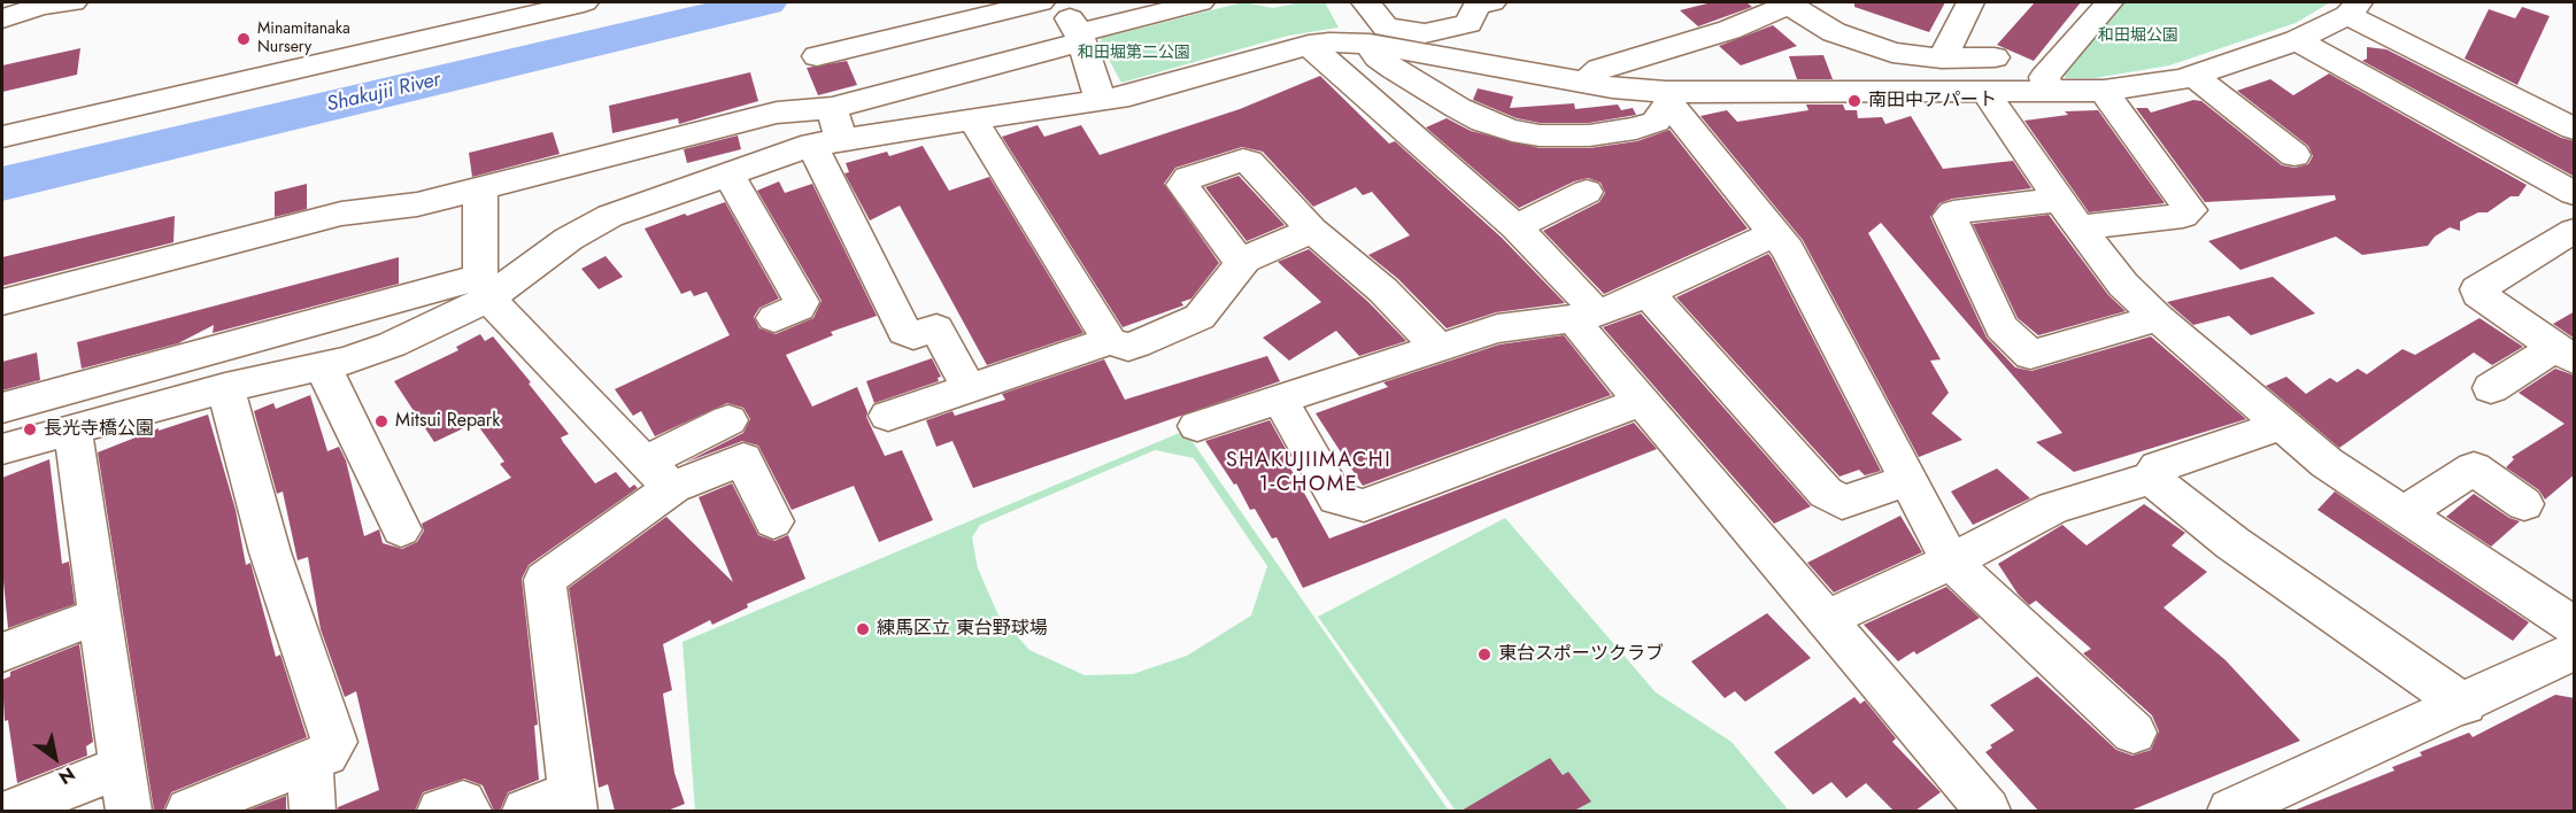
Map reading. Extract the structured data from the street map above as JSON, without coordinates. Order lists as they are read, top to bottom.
{
  "districts": ["SHAKUJIIMACHI 1-CHOME"],
  "water": ["Shakujii River"],
  "parks": ["和田堀公園", "和田堀第二公園"],
  "places": [
    "Minamitanaka Nursery",
    "南田中アパート",
    "Mitsui Repark",
    "長光寺橋公園",
    "練馬区立 東台野球場",
    "東台スポーツクラブ"
  ],
  "north": "bottom right"
}
